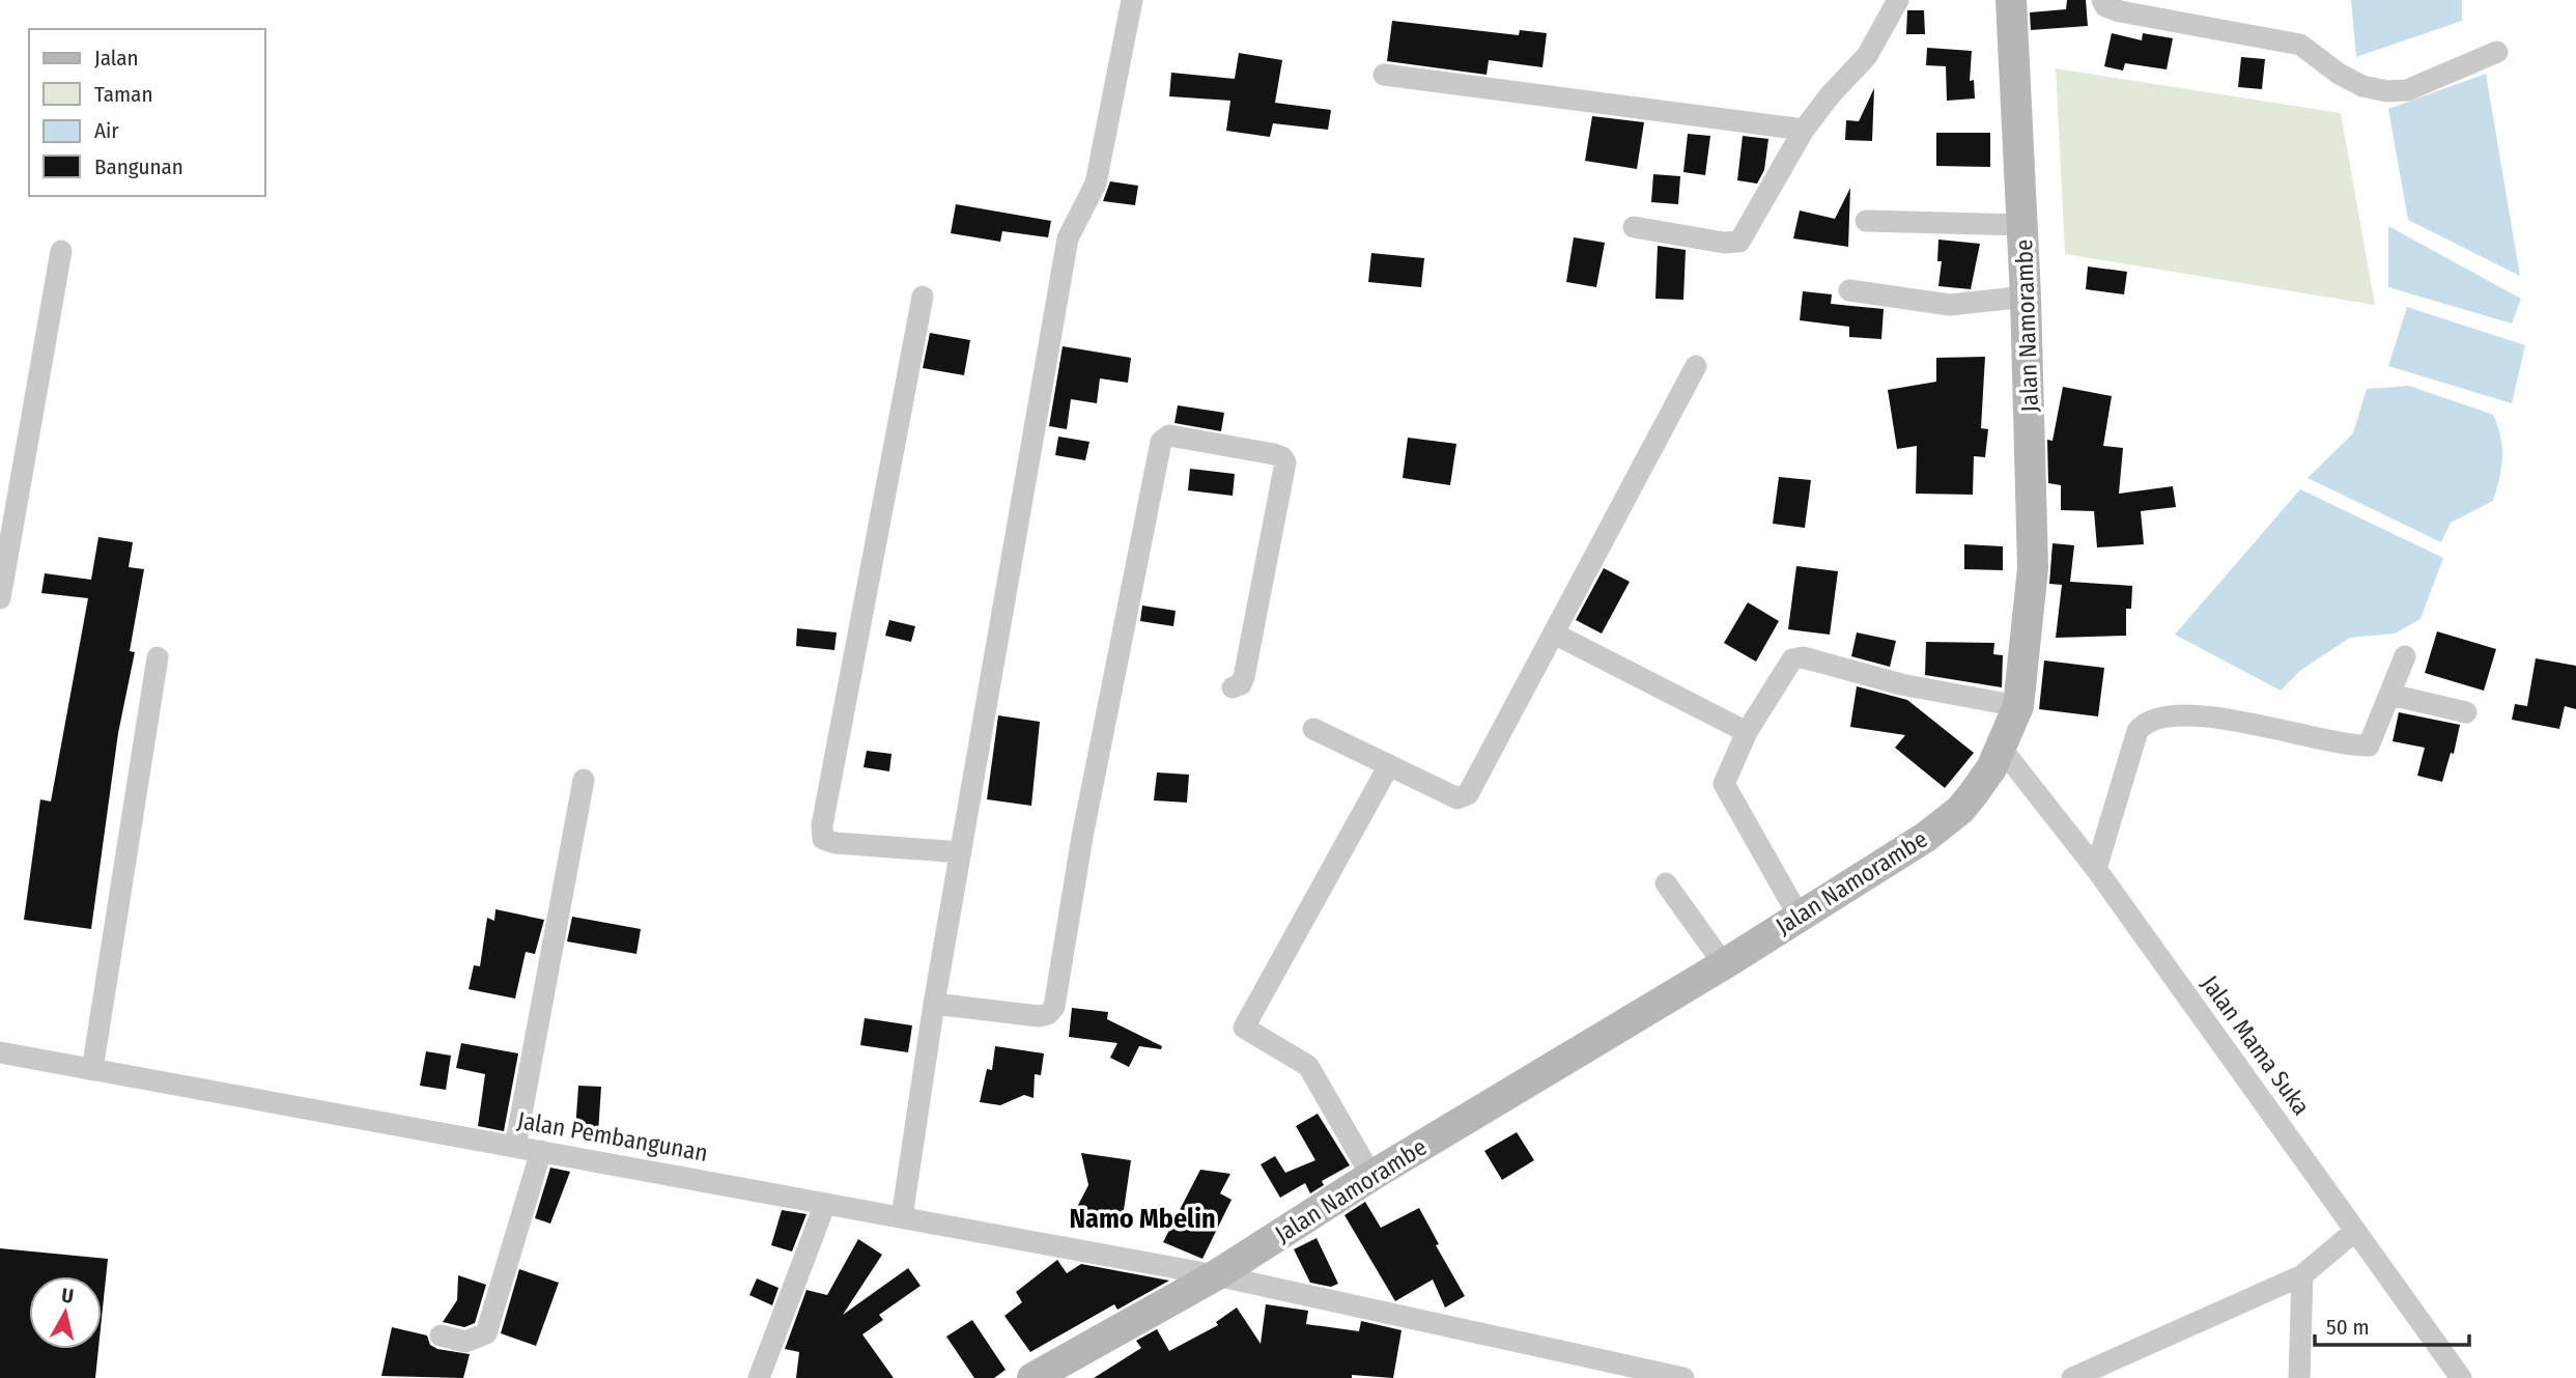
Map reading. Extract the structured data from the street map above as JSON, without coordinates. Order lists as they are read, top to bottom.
{
  "streets": {
    "main road": ["Jalan Namorambe"],
    "street": ["Jalan Mama Suka", "Jalan Pembangunan"]
  },
  "crossings": [
    ["Jalan Namorambe", "Jalan Mama Suka"],
    ["Jalan Namorambe", "Jalan Pembangunan"]
  ],
  "districts": ["Namo Mbelin"],
  "legend": [
    "Jalan",
    "Taman",
    "Air",
    "Bangunan"
  ],
  "scale_bar": "50 m",
  "north": "top"
}
